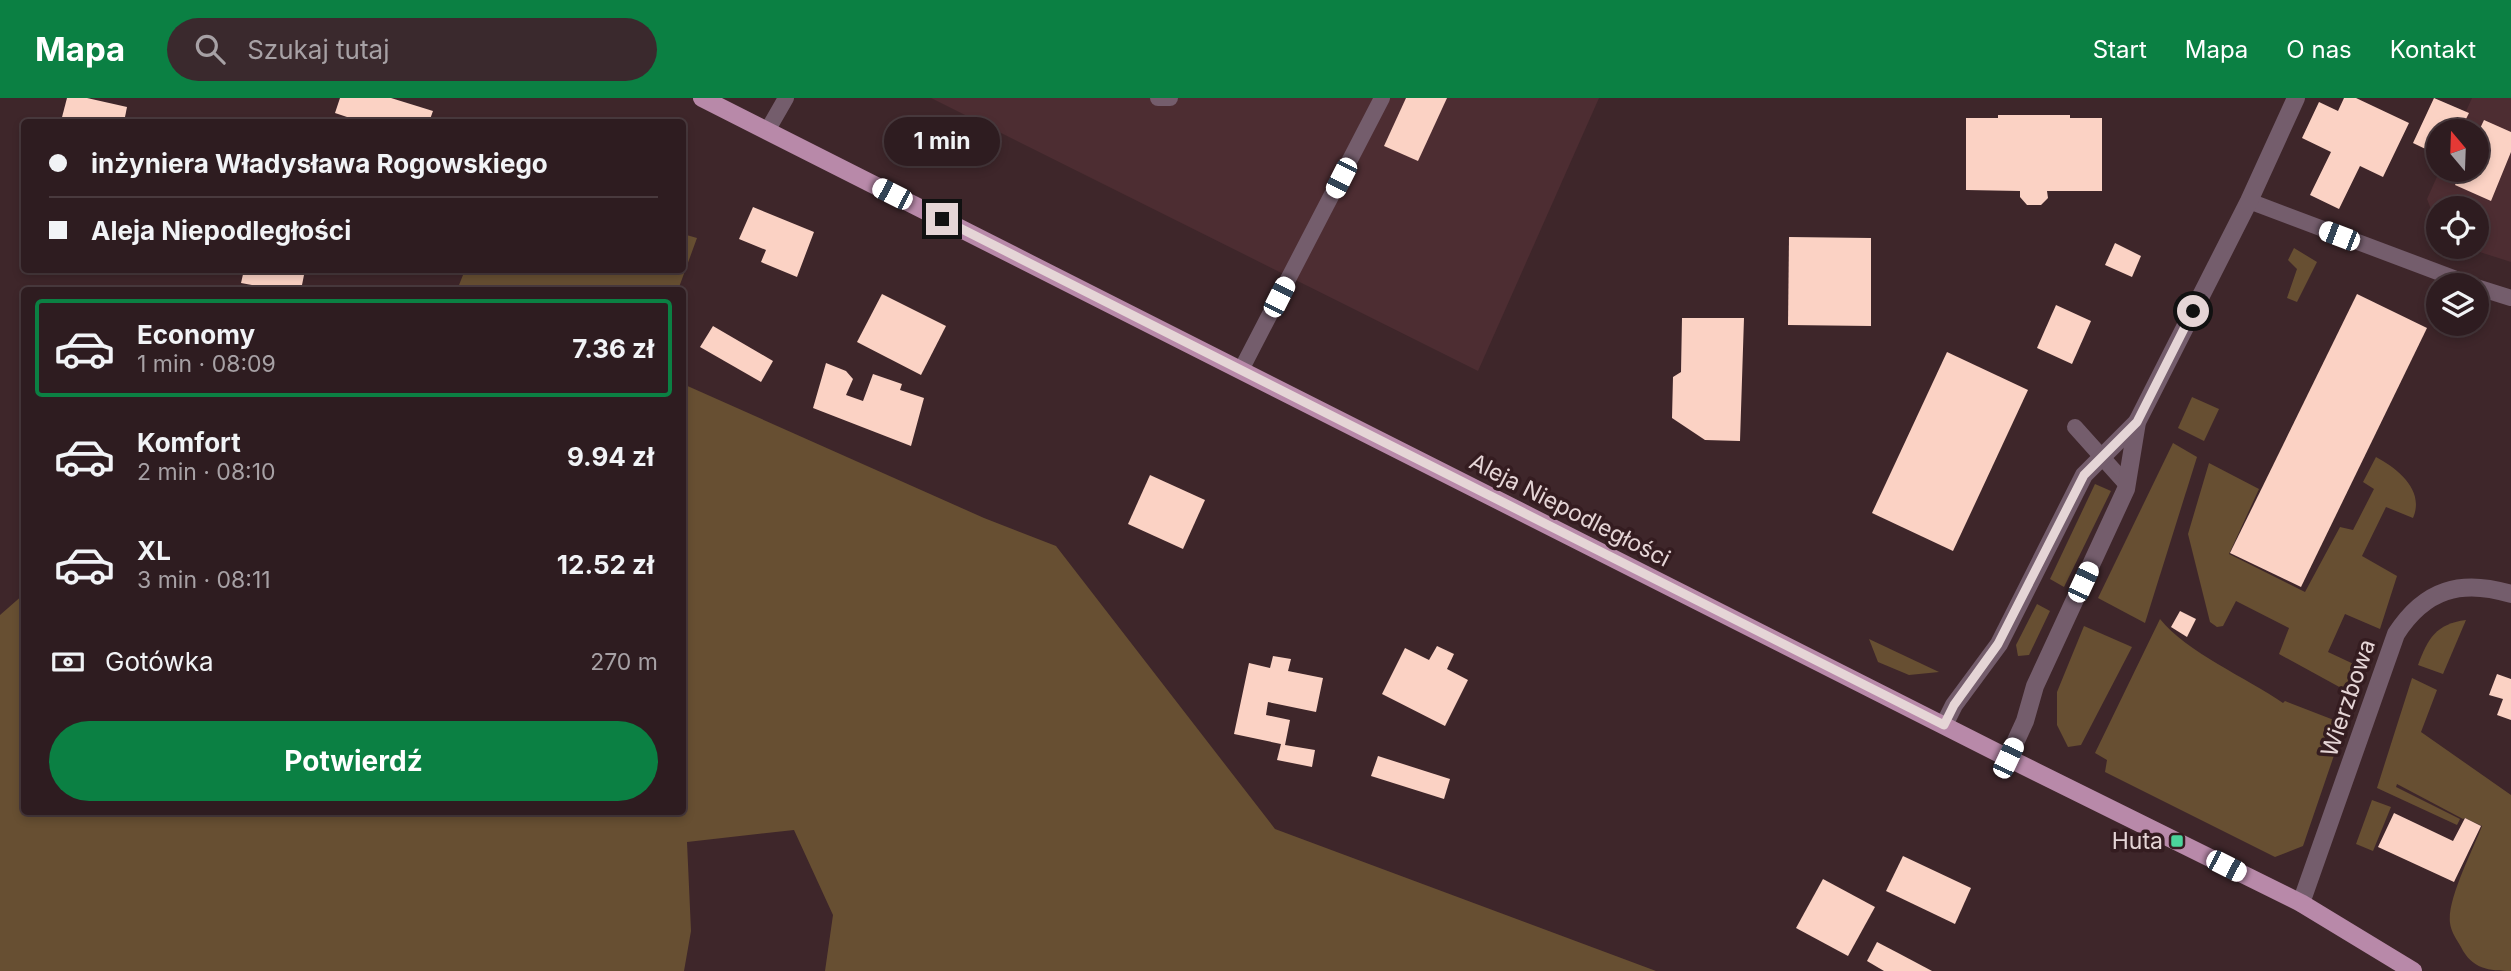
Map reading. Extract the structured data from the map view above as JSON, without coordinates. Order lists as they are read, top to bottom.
{
  "streets": {
    "main road": ["Aleja Niepodległości"],
    "street": ["Wierzbowa"]
  },
  "crossings": [
    ["Aleja Niepodległości", "Wierzbowa"]
  ],
  "places": {
    "transit": ["Huta"]
  },
  "north": "top",
  "page": {
    "header": "Mapa",
    "search": "Szukaj tutaj",
    "nav": [
      "Start",
      "Mapa",
      "O nas",
      "Kontakt"
    ],
    "bubble": "1 min",
    "banner": ["inżyniera Władysława Rogowskiego", "Aleja Niepodległości"],
    "list": [
      {
        "name": "Economy",
        "note": "1 min · 08:09",
        "value": "7.36 zł"
      },
      {
        "name": "Komfort",
        "note": "2 min · 08:10",
        "value": "9.94 zł"
      },
      {
        "name": "XL",
        "note": "3 min · 08:11",
        "value": "12.52 zł"
      }
    ],
    "pay": ["Gotówka", "270 m"],
    "buttons": "Potwierdź"
  }
}
